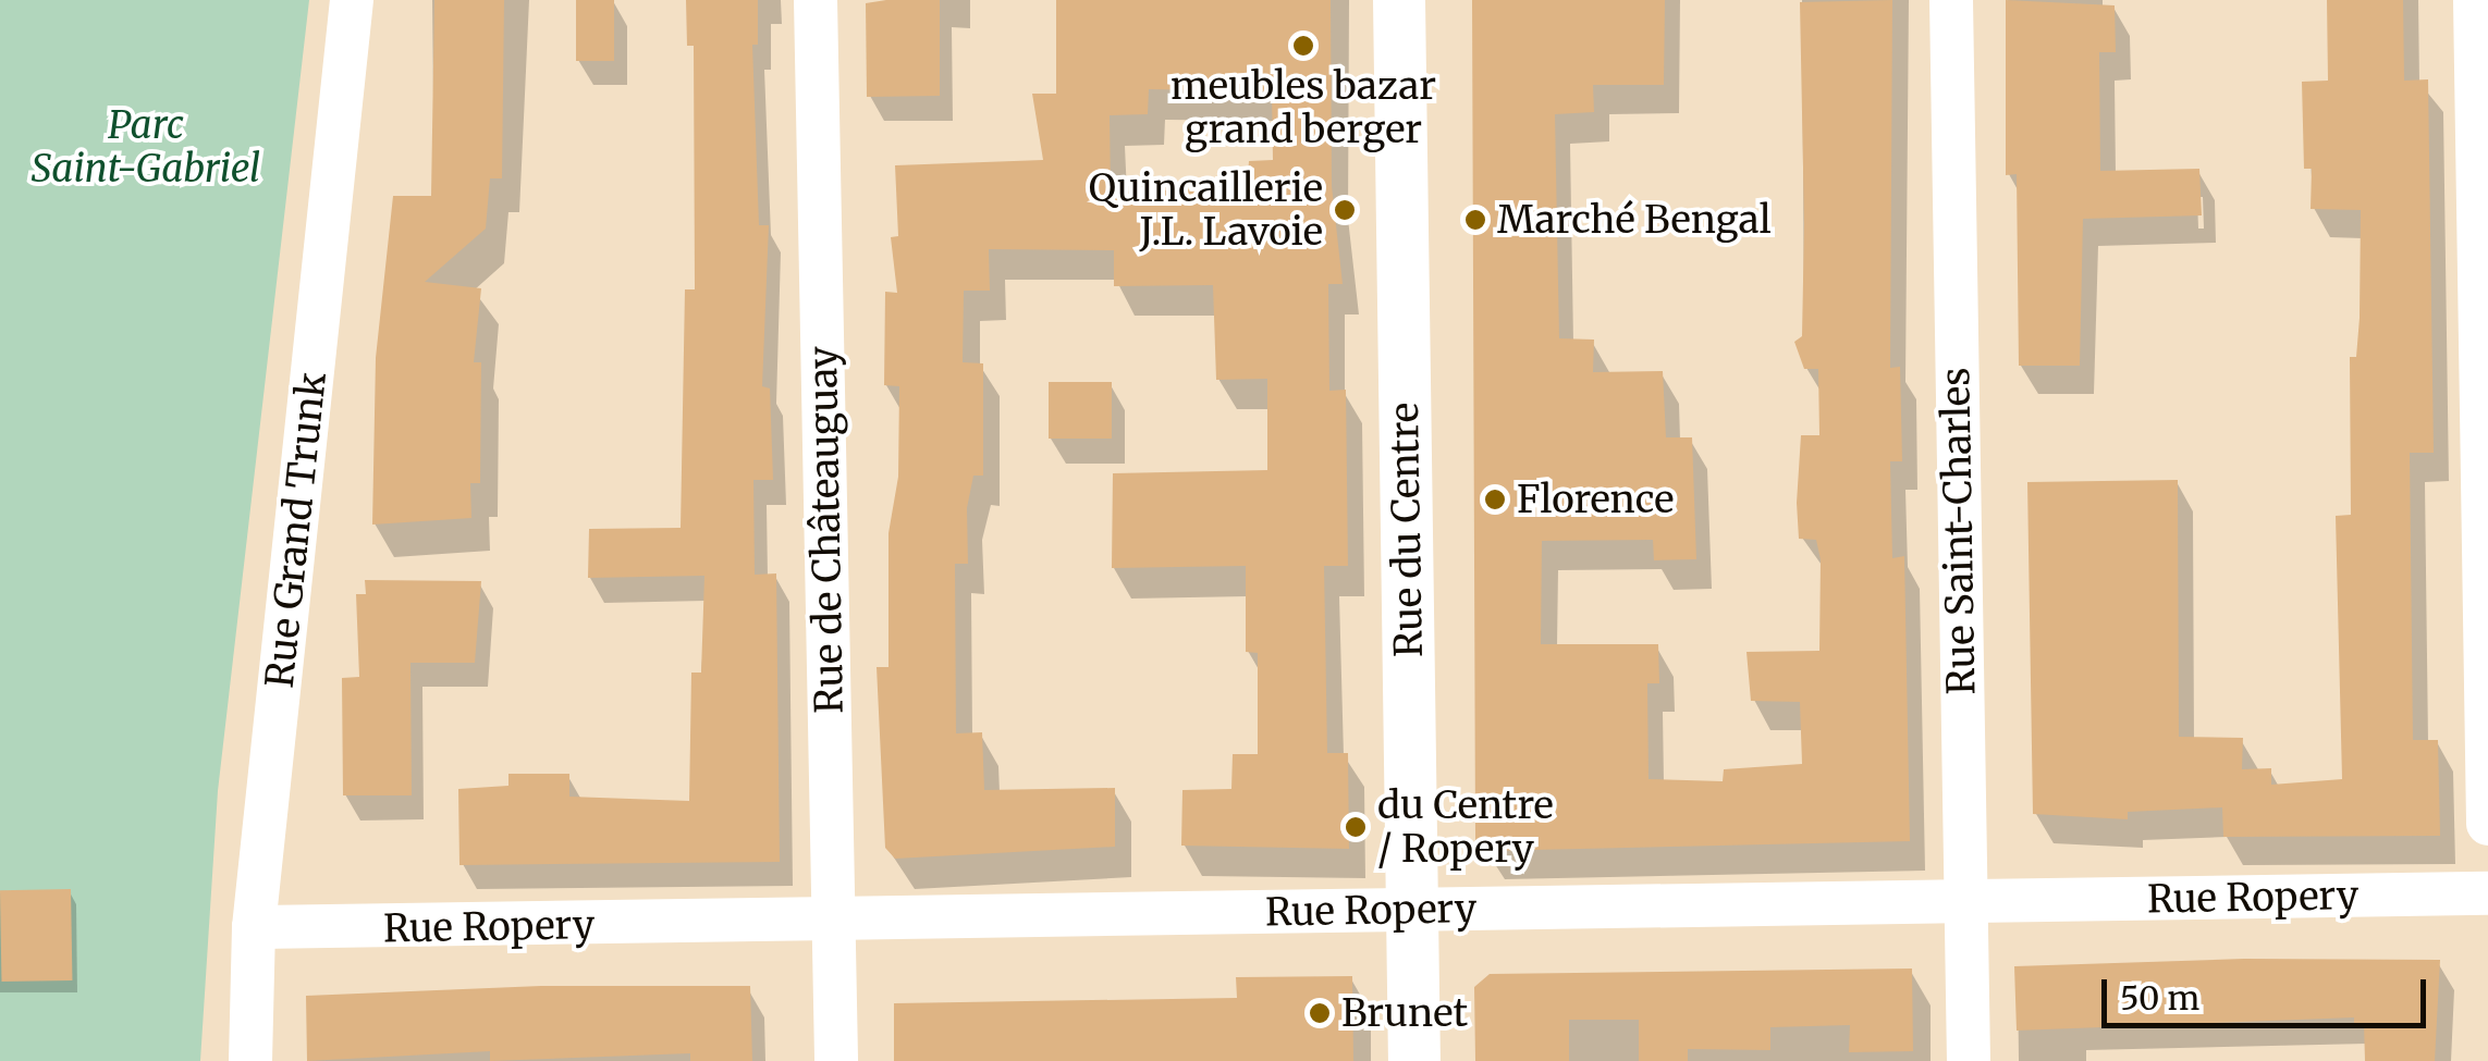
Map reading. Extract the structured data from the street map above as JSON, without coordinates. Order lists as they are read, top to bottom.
{
  "streets": {
    "street": [
      "Rue Grand Trunk",
      "Rue de Châteauguay",
      "Rue du Centre",
      "Rue Saint-Charles",
      "Rue Ropery"
    ]
  },
  "crossings": [
    ["Rue Grand Trunk", "Rue Ropery"],
    ["Rue de Châteauguay", "Rue Ropery"],
    ["Rue du Centre", "Rue Ropery"],
    ["Rue Saint-Charles", "Rue Ropery"]
  ],
  "parks": ["Parc Saint-Gabriel"],
  "places": [
    "meubles bazar grand berger",
    "Quincaillerie J.L. Lavoie",
    "Marché Bengal",
    "Florence",
    "du Centre / Ropery",
    "Brunet"
  ],
  "scale_bar": "50 m"
}
